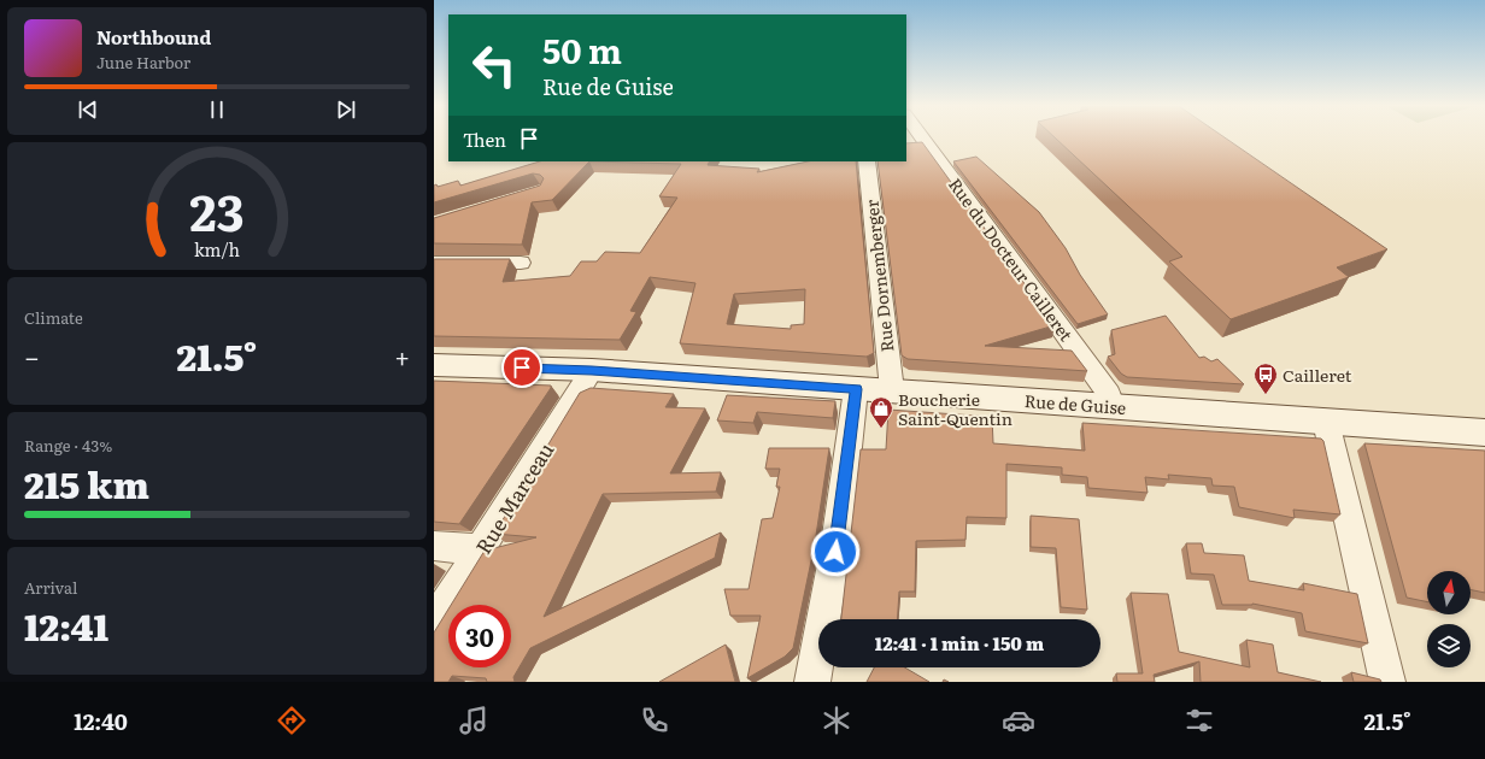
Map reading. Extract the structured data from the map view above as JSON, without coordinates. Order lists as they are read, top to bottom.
{
  "streets": {
    "main road": ["Rue de Guise"],
    "street": ["Rue du Docteur Cailleret", "Rue Dornemberger", "Rue Marceau"]
  },
  "crossings": [
    ["Rue du Docteur Cailleret", "Rue de Guise"],
    ["Rue Dornemberger", "Rue de Guise"],
    ["Rue de Guise", "Rue Marceau"]
  ],
  "places": {
    "bus stop": ["Cailleret"],
    "shop": ["Boucherie Saint-Quentin"]
  },
  "north": "top",
  "page": {
    "turn": ["50 m", "Rue de Guise"],
    "song": ["Northbound", "June Harbor"],
    "then": "Then",
    "tile": [
      "Climate",
      ["Range · 43%", "215 km"],
      ["Arrival", "12:41"]
    ],
    "heat": ["−", "21.5°", "+"],
    "limit": "30",
    "trip": "12:41 · 1 min · 150 m",
    "tabs": ["12:40", "21.5°"],
    "gauge": ["23", "km/h"]
  }
}
